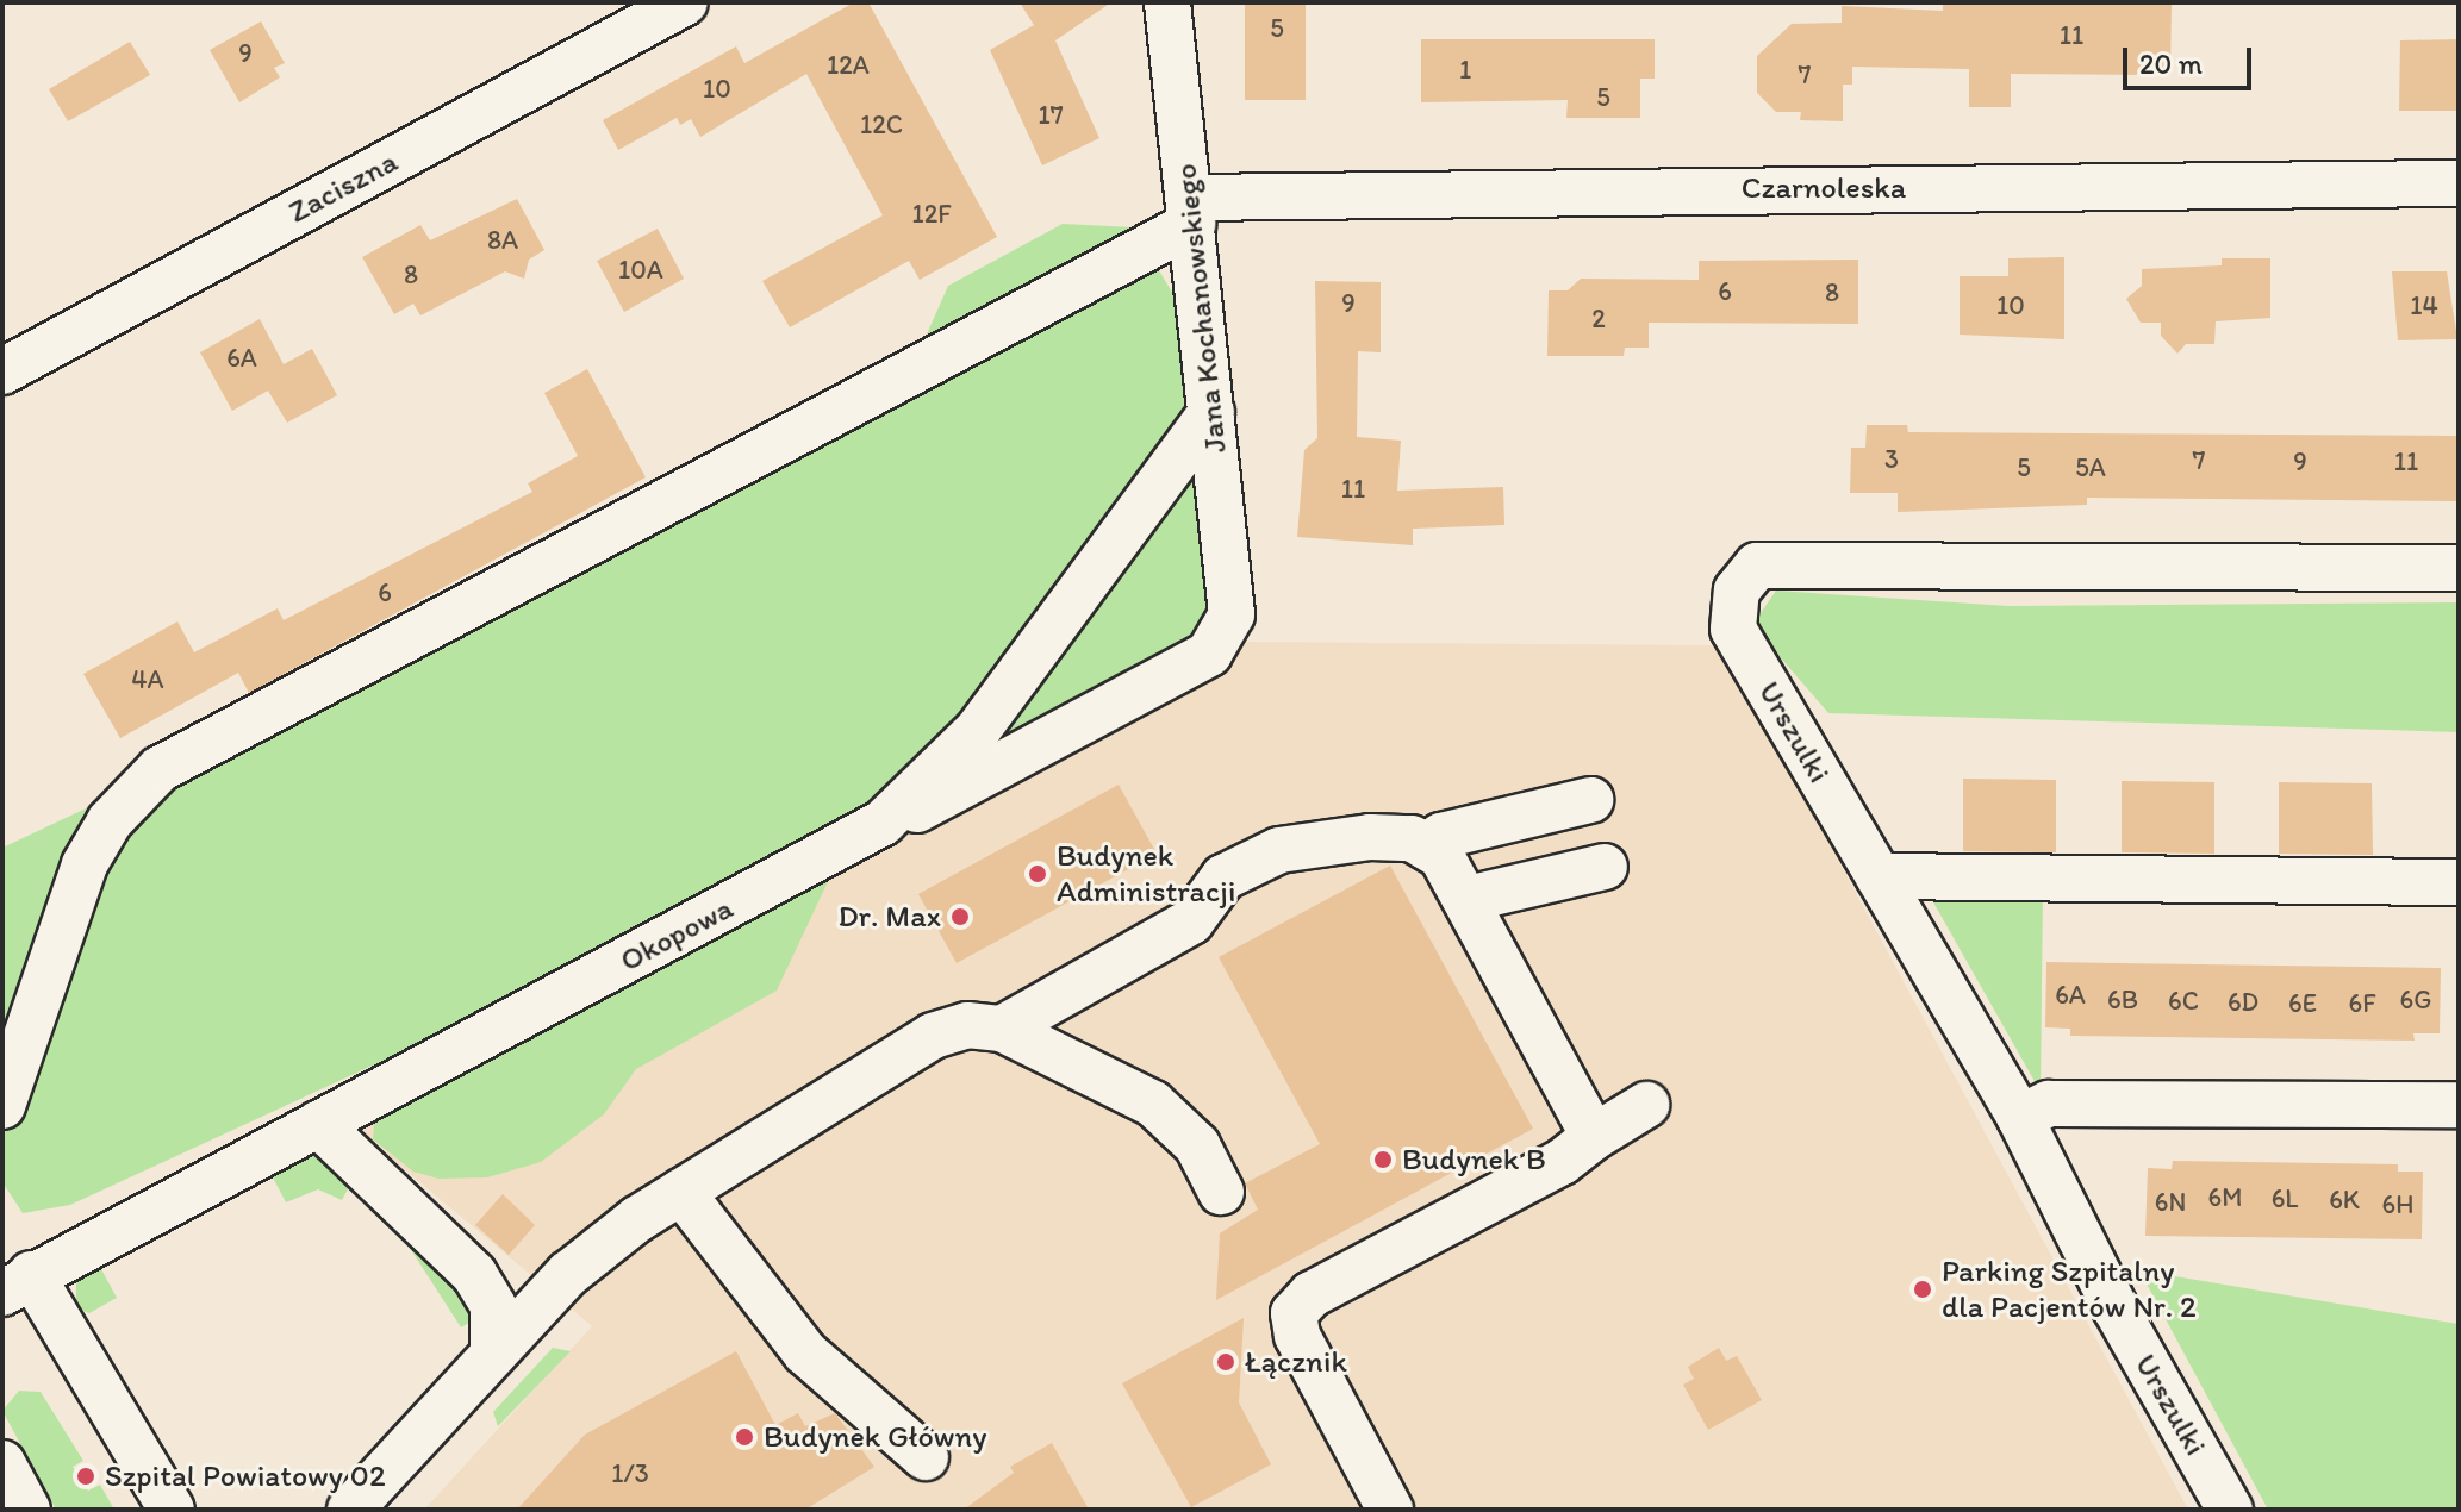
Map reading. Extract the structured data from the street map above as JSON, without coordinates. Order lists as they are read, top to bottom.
{
  "streets": {
    "street": [
      "Zaciszna",
      "Czarnoleska",
      "Jana Kochanowskiego",
      "Urszulki",
      "Okopowa"
    ]
  },
  "crossings": [
    ["Czarnoleska", "Jana Kochanowskiego"],
    ["Jana Kochanowskiego", "Okopowa"]
  ],
  "places": [
    "Budynek Administracji",
    "Dr. Max",
    "Budynek B",
    "Parking Szpitalny dla Pacjentów Nr. 2",
    "Łącznik",
    "Budynek Główny",
    "Szpital Powiatowy 02"
  ],
  "house_numbers": [
    "5",
    "11",
    "9",
    "12A",
    "1",
    "7",
    "10",
    "5",
    "17",
    "12C",
    "12F",
    "8A",
    "10A",
    "8",
    "6",
    "8",
    "9",
    "10",
    "14",
    "2",
    "6A",
    "3",
    "7",
    "9",
    "11",
    "5",
    "5A",
    "11",
    "6",
    "4A",
    "6A",
    "6B",
    "6G",
    "6C",
    "6D",
    "6E",
    "6F",
    "6M",
    "6L",
    "6K",
    "6N",
    "6H",
    "1/3"
  ],
  "scale_bar": "20 m"
}
